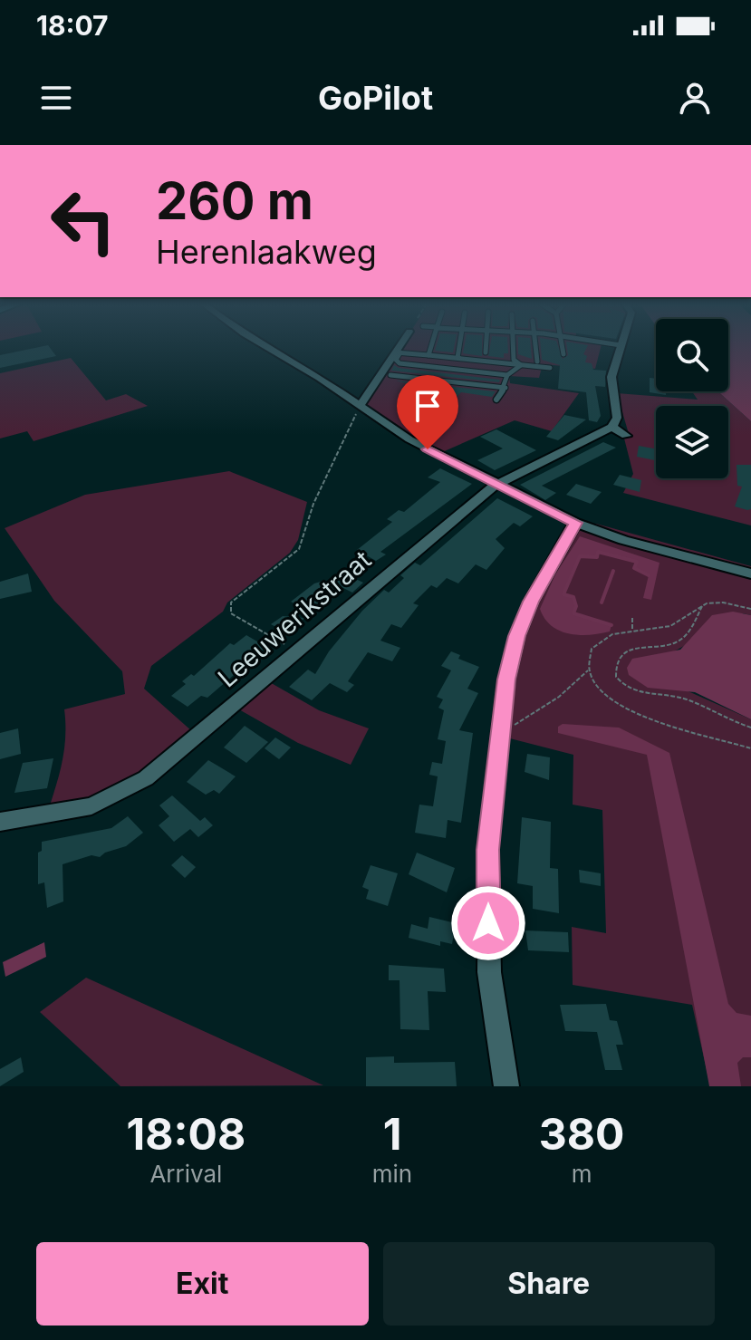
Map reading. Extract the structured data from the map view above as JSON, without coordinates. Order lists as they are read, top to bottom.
{
  "streets": {
    "street": ["Leeuwerikstraat"]
  },
  "page": {
    "status": "18:07",
    "header": "GoPilot",
    "turn": ["260 m", "Herenlaakweg"],
    "eta": [
      "18:08",
      "Arrival",
      "1",
      "min",
      "380",
      "m"
    ],
    "buttons": ["Exit", "Share"]
  }
}
